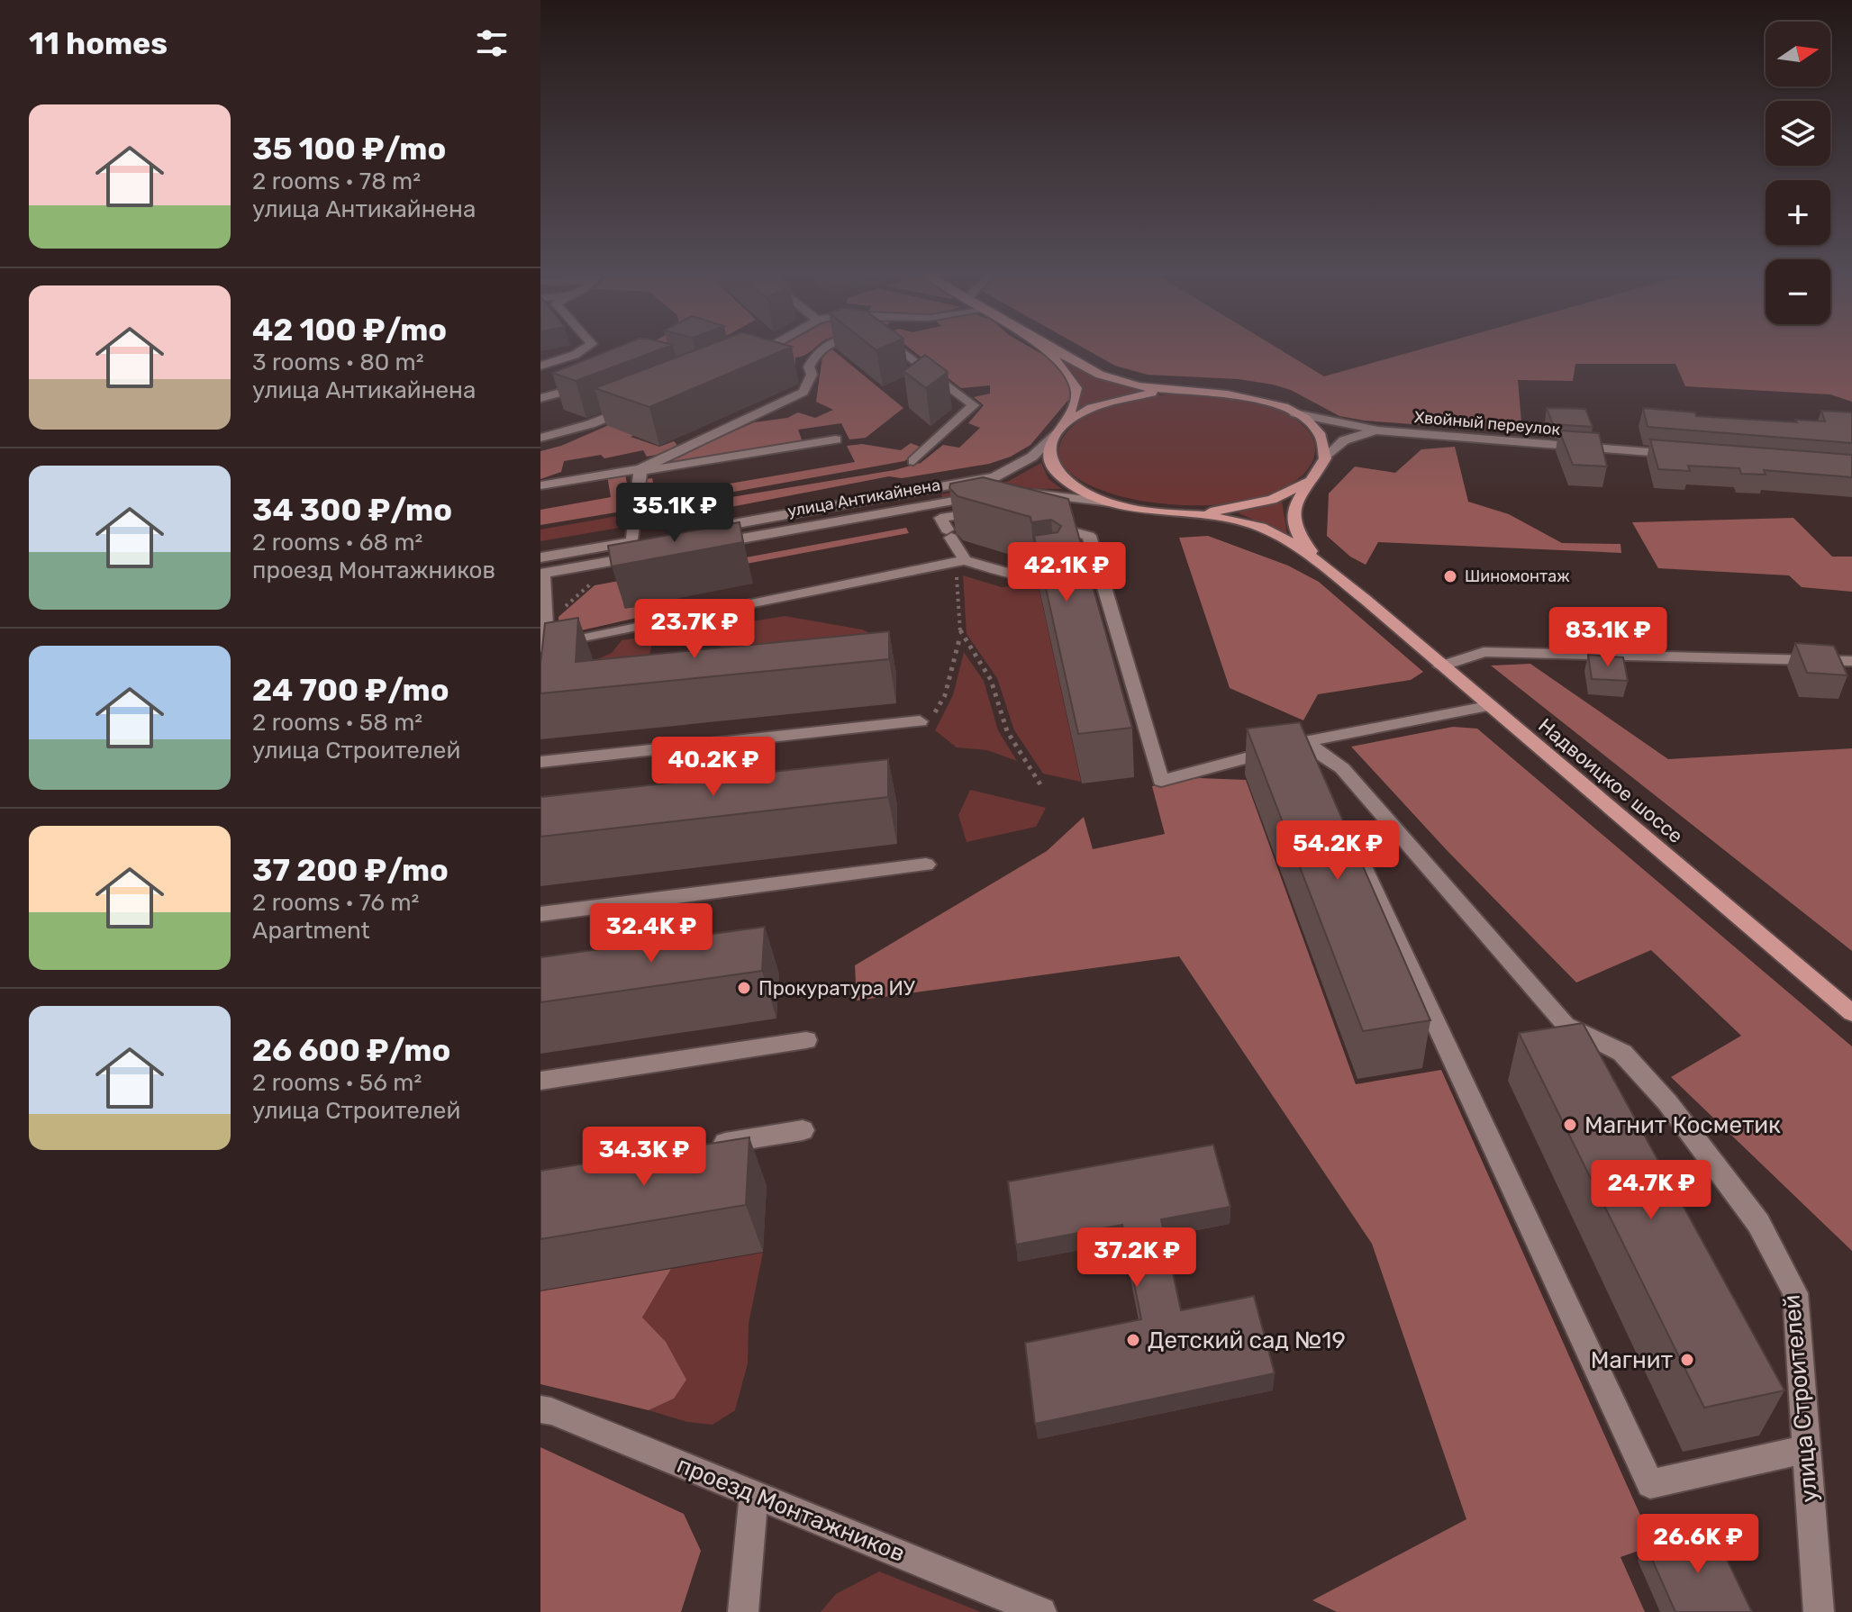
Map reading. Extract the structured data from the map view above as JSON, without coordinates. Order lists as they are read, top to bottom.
{
  "streets": {
    "main road": ["Надвоицкое шоссе"],
    "street": [
      "Хвойный переулок",
      "улица Антикайнена",
      "улица Строителей",
      "проезд Монтажников"
    ]
  },
  "places": [
    "Шиномонтаж",
    "Прокуратура ИУ",
    "Магнит Косметик",
    "Детский сад №19",
    "Магнит"
  ],
  "north": "right",
  "page": {
    "heading": "11 homes",
    "map_buttons": ["+", "−"],
    "list": [
      {
        "name": "35 100 ₽/mo",
        "note": "2 rooms · 78 m² · улица Антикайнена"
      },
      {
        "name": "42 100 ₽/mo",
        "note": "3 rooms · 80 m² · улица Антикайнена"
      },
      {
        "name": "34 300 ₽/mo",
        "note": "2 rooms · 68 m² · проезд Монтажников"
      },
      {
        "name": "24 700 ₽/mo",
        "note": "2 rooms · 58 m² · улица Строителей"
      },
      {
        "name": "37 200 ₽/mo",
        "note": "2 rooms · 76 m² · Apartment"
      },
      {
        "name": "26 600 ₽/mo",
        "note": "2 rooms · 56 m² · улица Строителей"
      }
    ],
    "price": [
      "35.1K ₽",
      "42.1K ₽",
      "23.7K ₽",
      "83.1K ₽",
      "40.2K ₽",
      "54.2K ₽",
      "32.4K ₽",
      "34.3K ₽",
      "24.7K ₽",
      "37.2K ₽",
      "26.6K ₽"
    ]
  }
}
